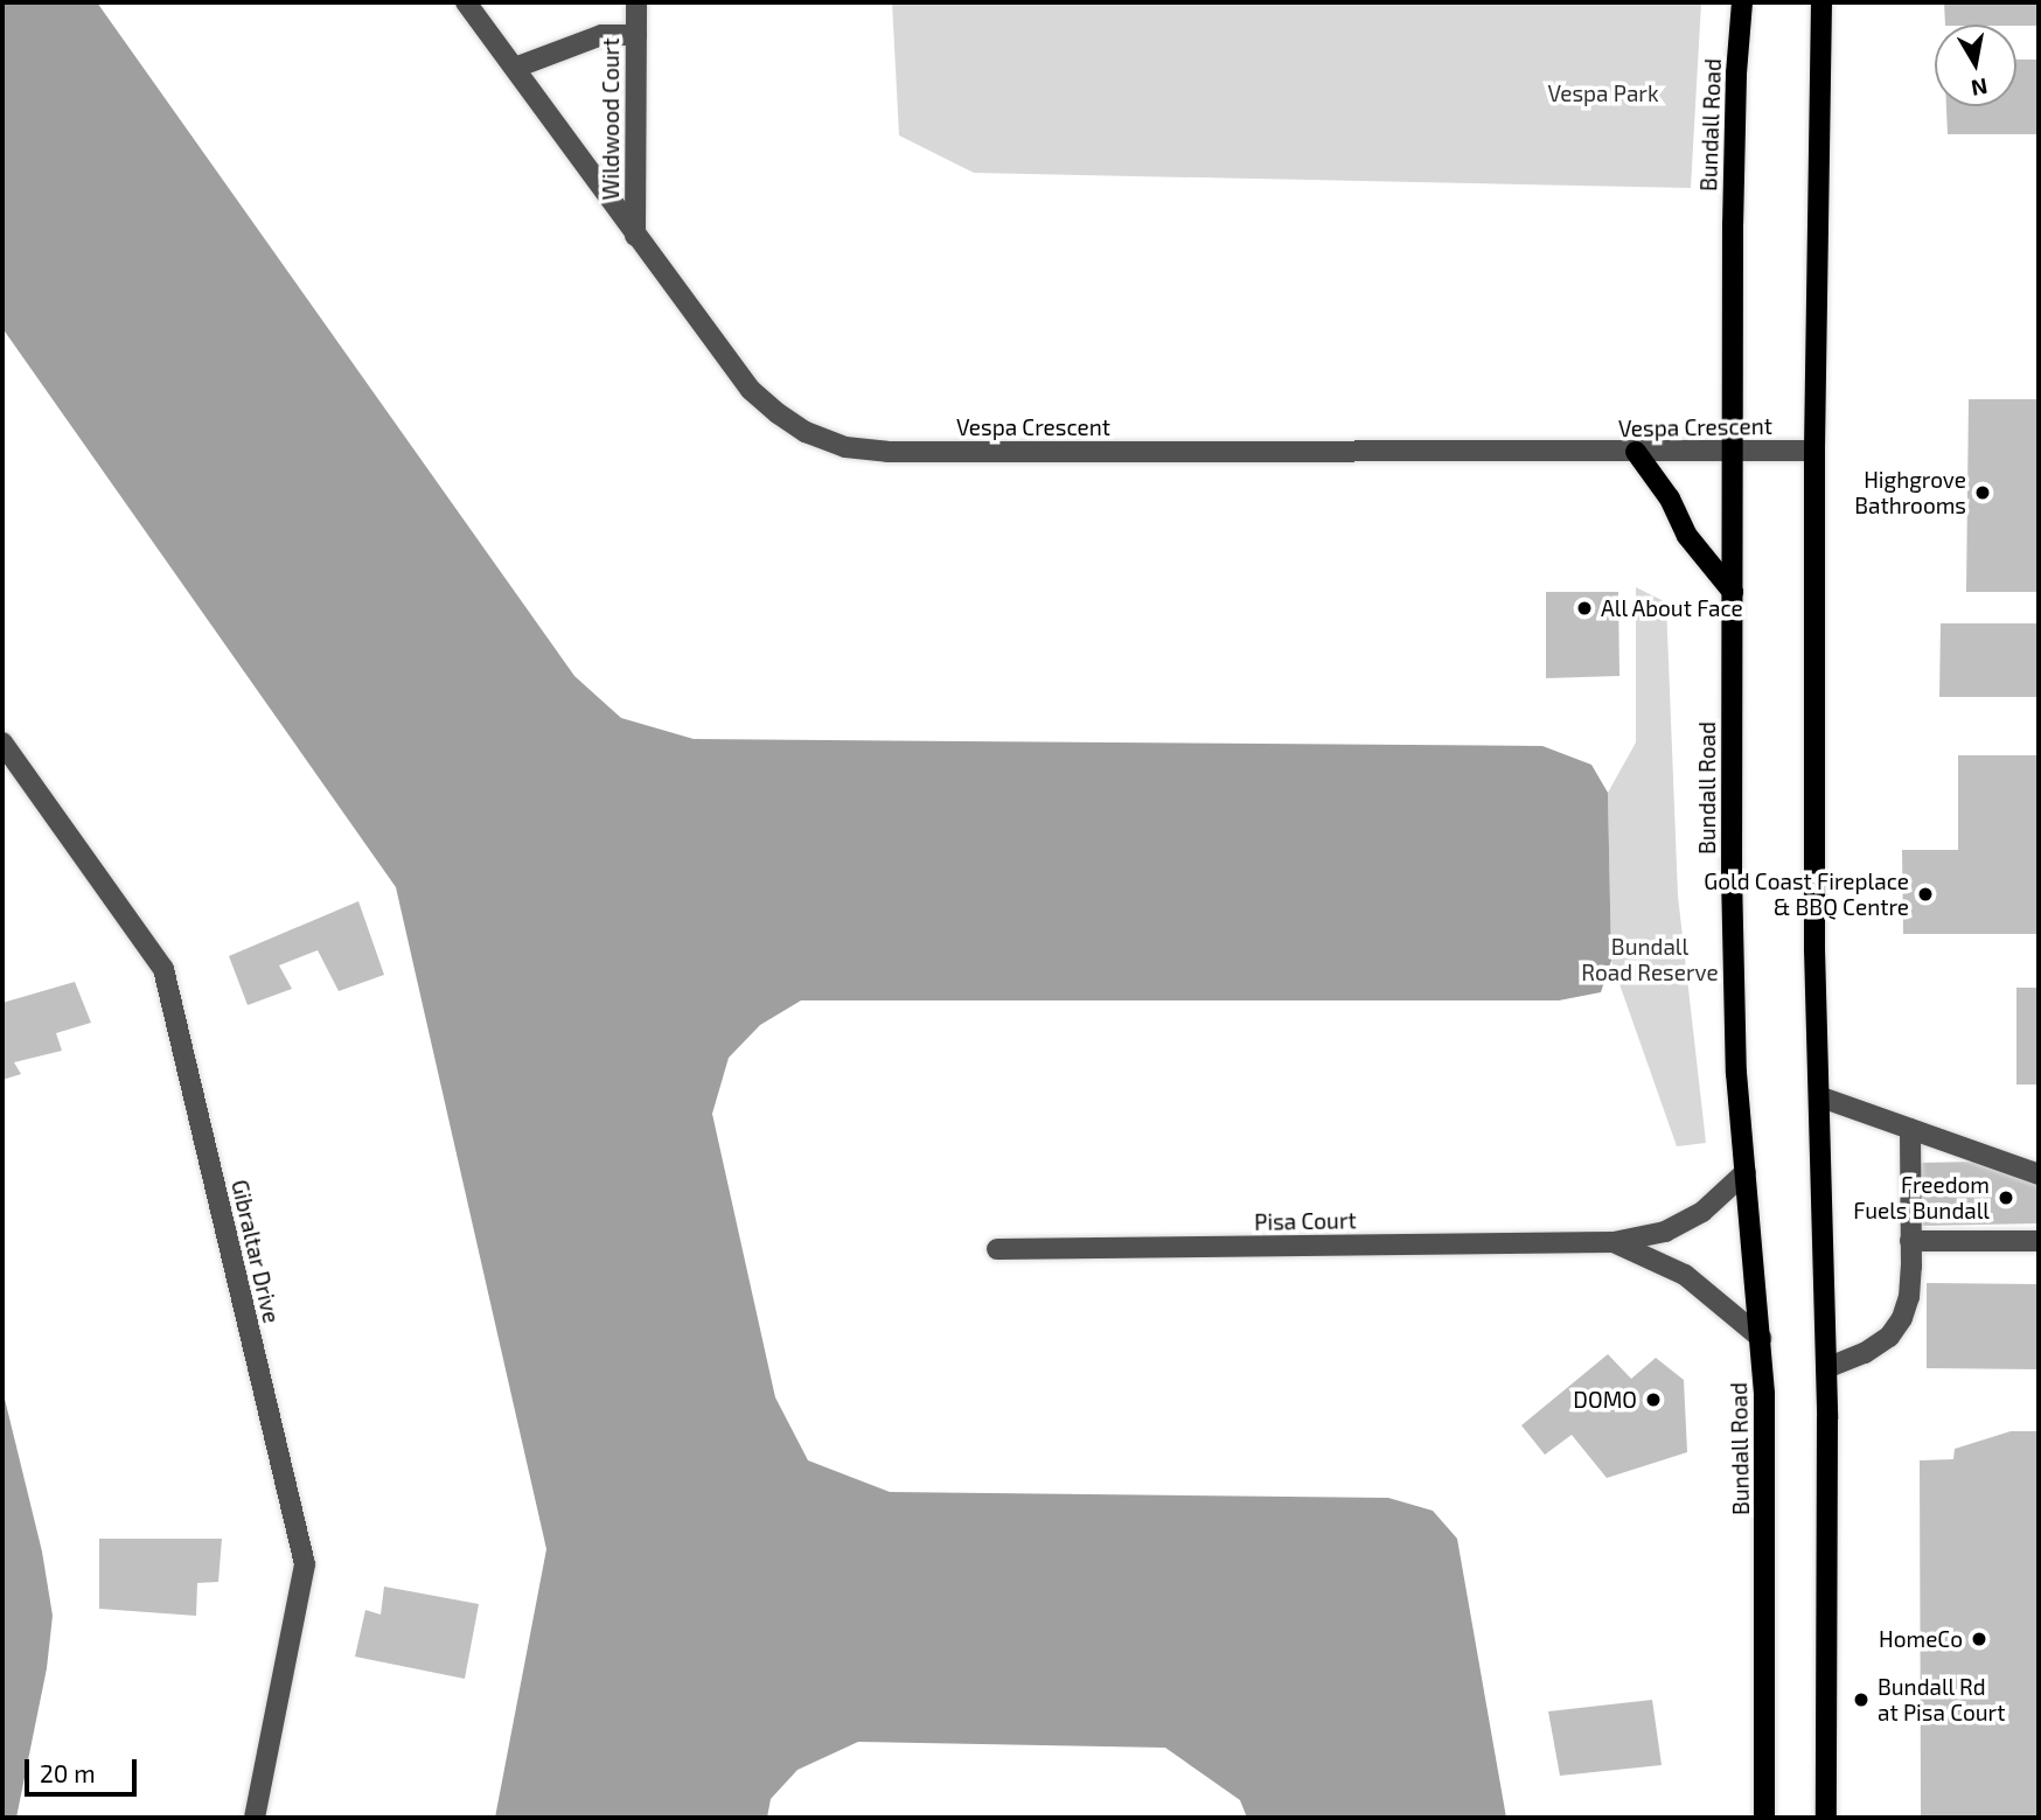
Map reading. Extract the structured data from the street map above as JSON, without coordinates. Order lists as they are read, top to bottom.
{
  "streets": {
    "main road": ["Bundall Road"],
    "street": [
      "Wildwood Court",
      "Vespa Crescent",
      "Pisa Court",
      "Gibraltar Drive"
    ]
  },
  "crossings": [
    ["Wildwood Court", "Vespa Crescent"],
    ["Bundall Road", "Vespa Crescent"],
    ["Bundall Road", "Pisa Court"]
  ],
  "parks": ["Vespa Park", "Bundall Road Reserve"],
  "places": [
    "Highgrove Bathrooms",
    "All About Face",
    "Gold Coast Fireplace & BBQ Centre",
    "Freedom Fuels Bundall",
    "DOMO",
    "HomeCo",
    "Bundall Rd at Pisa Court"
  ],
  "scale_bar": "20 m",
  "north": "bottom"
}
